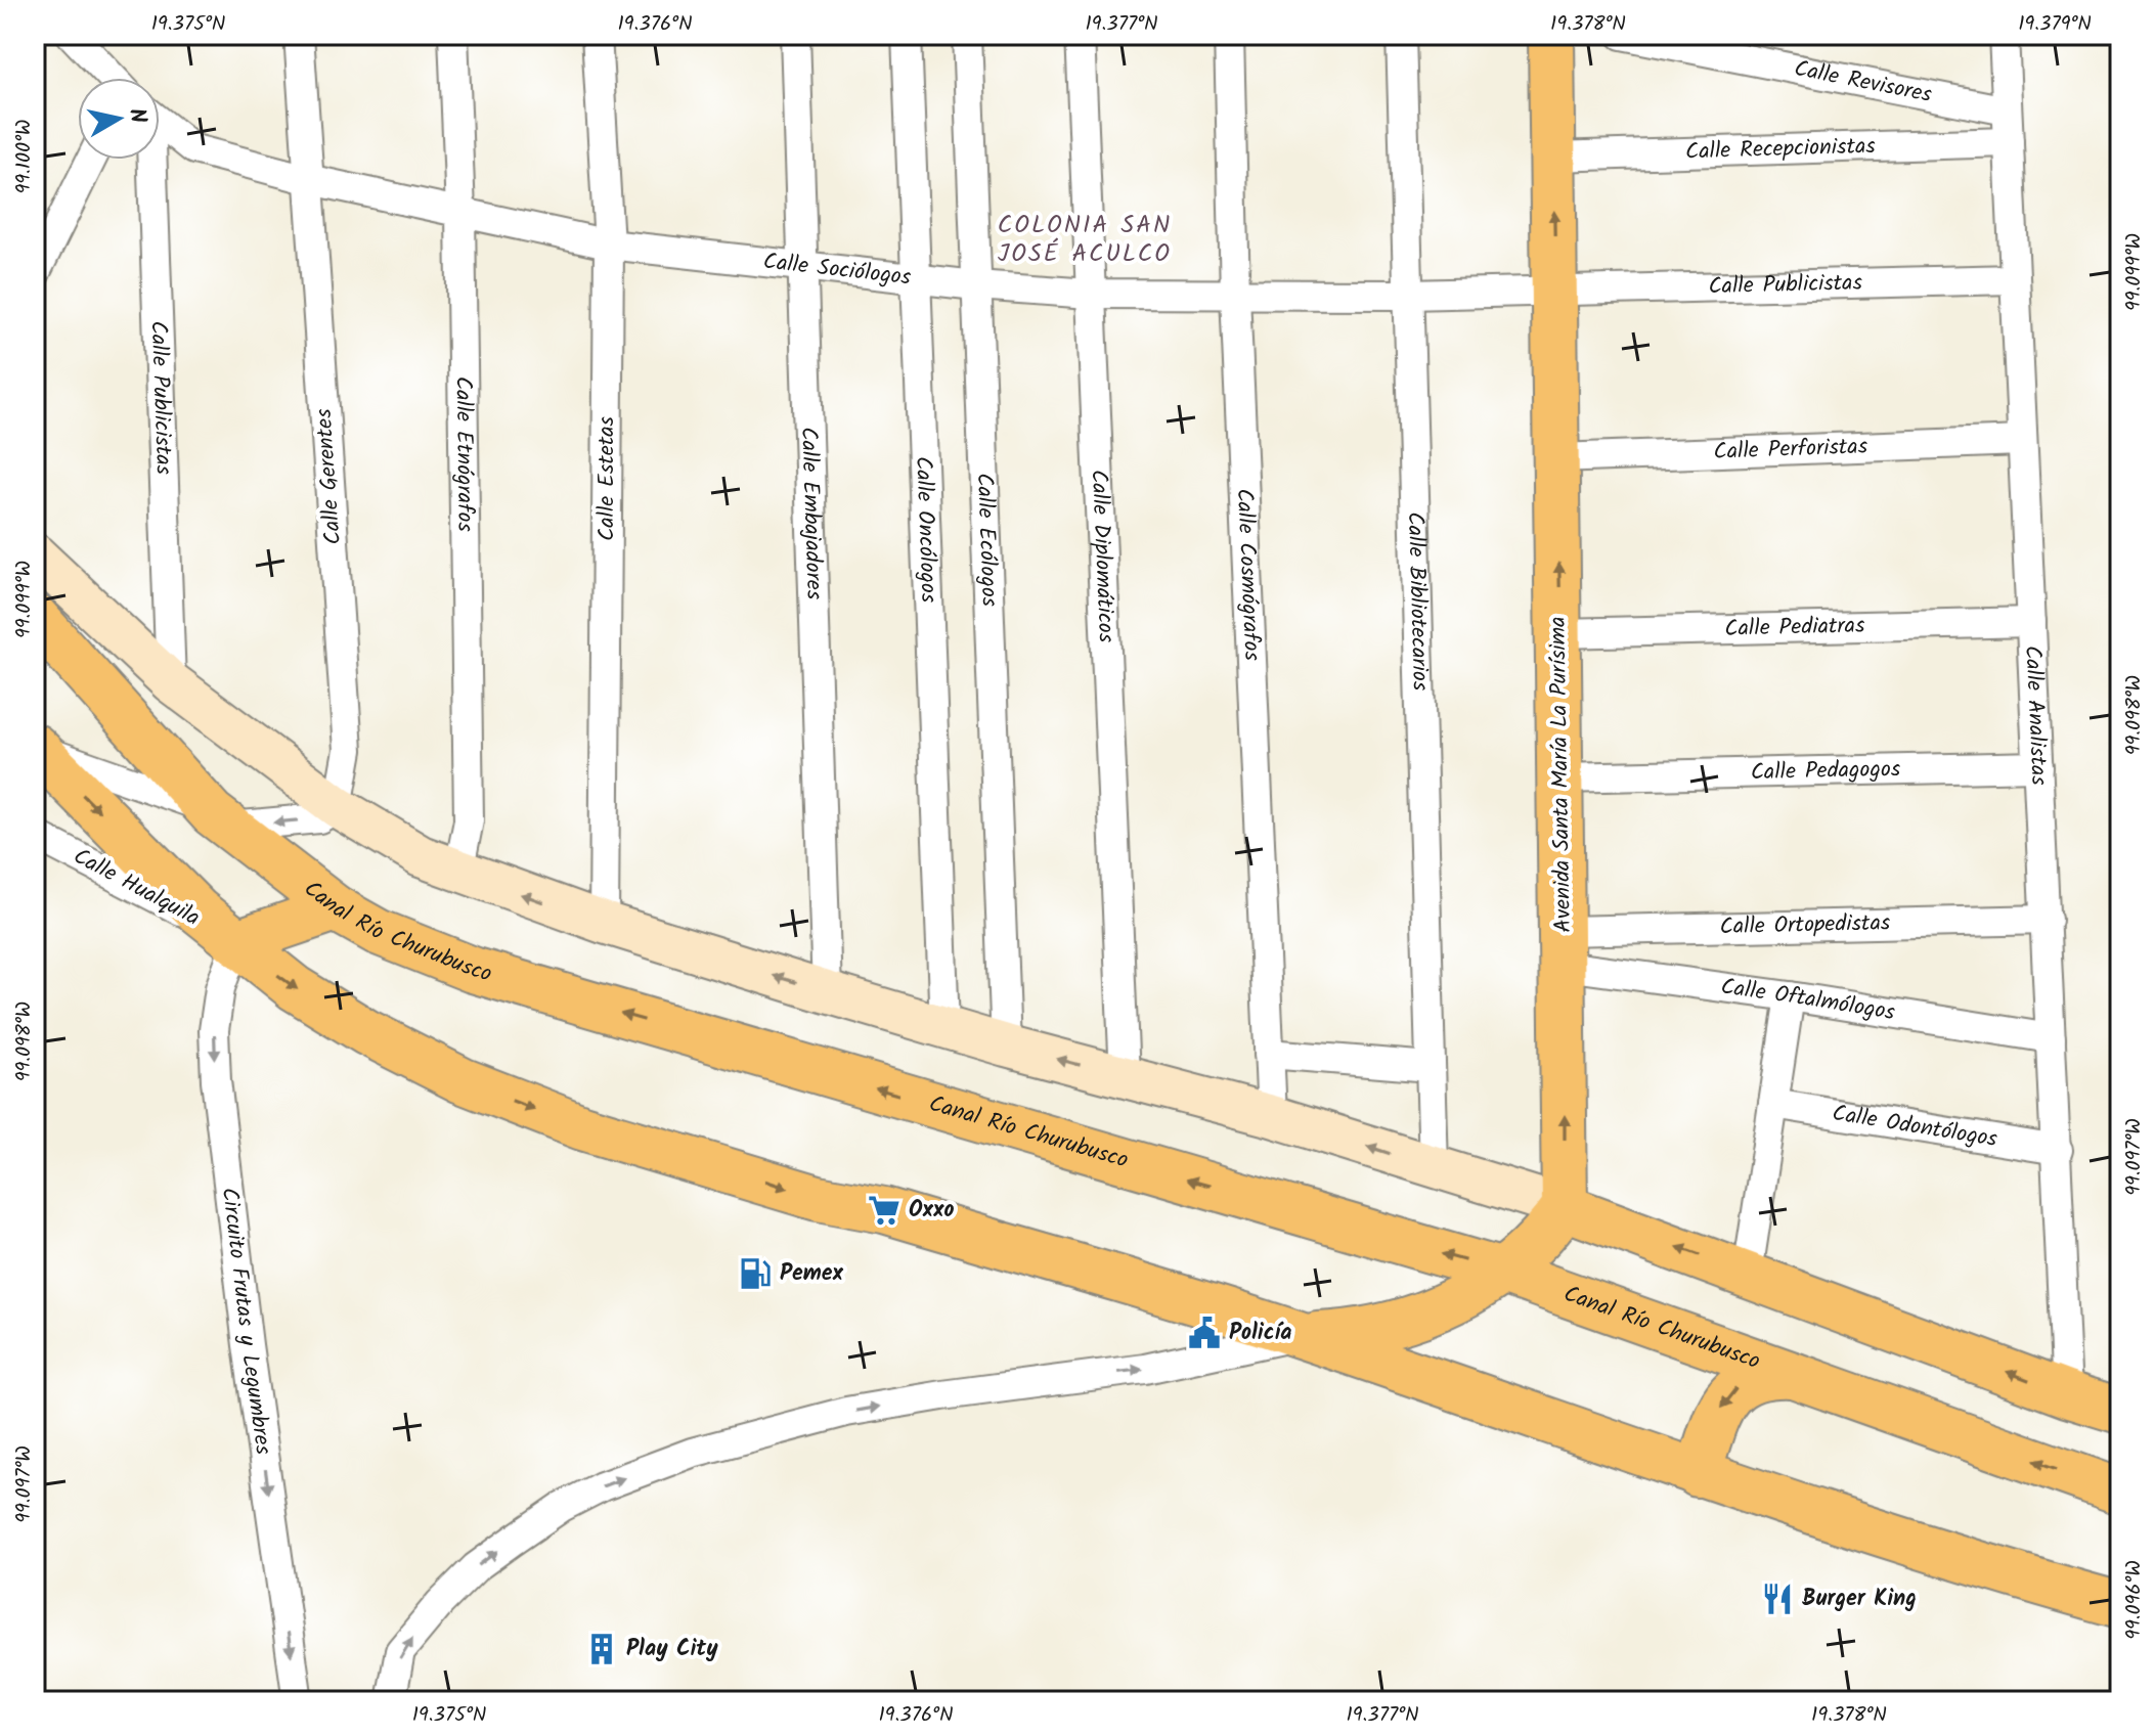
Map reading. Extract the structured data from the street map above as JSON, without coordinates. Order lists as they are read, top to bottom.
{
  "streets": {
    "main road": ["Avenida Santa María La Purísima", "Canal Río Churubusco"],
    "street": [
      "Calle Revisores",
      "Calle Recepcionistas",
      "Calle Sociólogos",
      "Calle Publicistas",
      "Calle Perforistas",
      "Calle Etnógrafos",
      "Calle Gerentes",
      "Calle Estetas",
      "Calle Embajadores",
      "Calle Oncólogos",
      "Calle Ecólogos",
      "Calle Diplomáticos",
      "Calle Cosmógrafos",
      "Calle Bibliotecarios",
      "Calle Pediatras",
      "Calle Analistas",
      "Calle Pedagogos",
      "Calle Hualquila",
      "Calle Ortopedistas",
      "Calle Oftalmólogos",
      "Calle Odontólogos",
      "Circuito Frutas y Legumbres"
    ]
  },
  "crossings": [
    ["Calle Revisores", "Calle Analistas"],
    ["Calle Recepcionistas", "Calle Analistas"],
    ["Calle Recepcionistas", "Avenida Santa María La Purísima"],
    ["Calle Sociólogos", "Calle Publicistas"],
    ["Calle Sociólogos", "Calle Etnógrafos"],
    ["Calle Sociólogos", "Calle Gerentes"],
    ["Calle Sociólogos", "Calle Estetas"],
    ["Calle Sociólogos", "Calle Embajadores"],
    ["Calle Sociólogos", "Calle Oncólogos"],
    ["Calle Sociólogos", "Calle Ecólogos"],
    ["Calle Sociólogos", "Calle Diplomáticos"],
    ["Calle Sociólogos", "Calle Cosmógrafos"],
    ["Calle Sociólogos", "Calle Bibliotecarios"],
    ["Calle Sociólogos", "Avenida Santa María La Purísima"],
    ["Calle Publicistas", "Calle Analistas"],
    ["Calle Publicistas", "Avenida Santa María La Purísima"],
    ["Calle Perforistas", "Calle Analistas"],
    ["Calle Perforistas", "Avenida Santa María La Purísima"],
    ["Calle Pediatras", "Calle Analistas"],
    ["Calle Pediatras", "Avenida Santa María La Purísima"],
    ["Calle Analistas", "Calle Pedagogos"],
    ["Calle Analistas", "Calle Ortopedistas"],
    ["Calle Analistas", "Calle Oftalmólogos"],
    ["Calle Analistas", "Calle Odontólogos"],
    ["Calle Pedagogos", "Avenida Santa María La Purísima"],
    ["Avenida Santa María La Purísima", "Calle Ortopedistas"],
    ["Avenida Santa María La Purísima", "Calle Oftalmólogos"],
    ["Calle Hualquila", "Circuito Frutas y Legumbres"],
    ["Calle Ortopedistas", "Calle Oftalmólogos"]
  ],
  "one_way": ["Avenida Santa María La Purísima", "Circuito Frutas y Legumbres"],
  "districts": ["COLONIA SAN JOSÉ ACULCO"],
  "places": {
    "supermarket": ["Oxxo"],
    "fuel station": ["Pemex"],
    "public building": ["Policía"],
    "restaurant": ["Burger King"],
    "building": ["Play City"]
  },
  "north": "right",
  "coordinates": [
    "19.375°N",
    "19.376°N",
    "19.377°N",
    "19.378°N",
    "19.379°N",
    "99.100°W",
    "99.099°W",
    "99.098°W",
    "99.097°W",
    "99.096°W"
  ]
}
